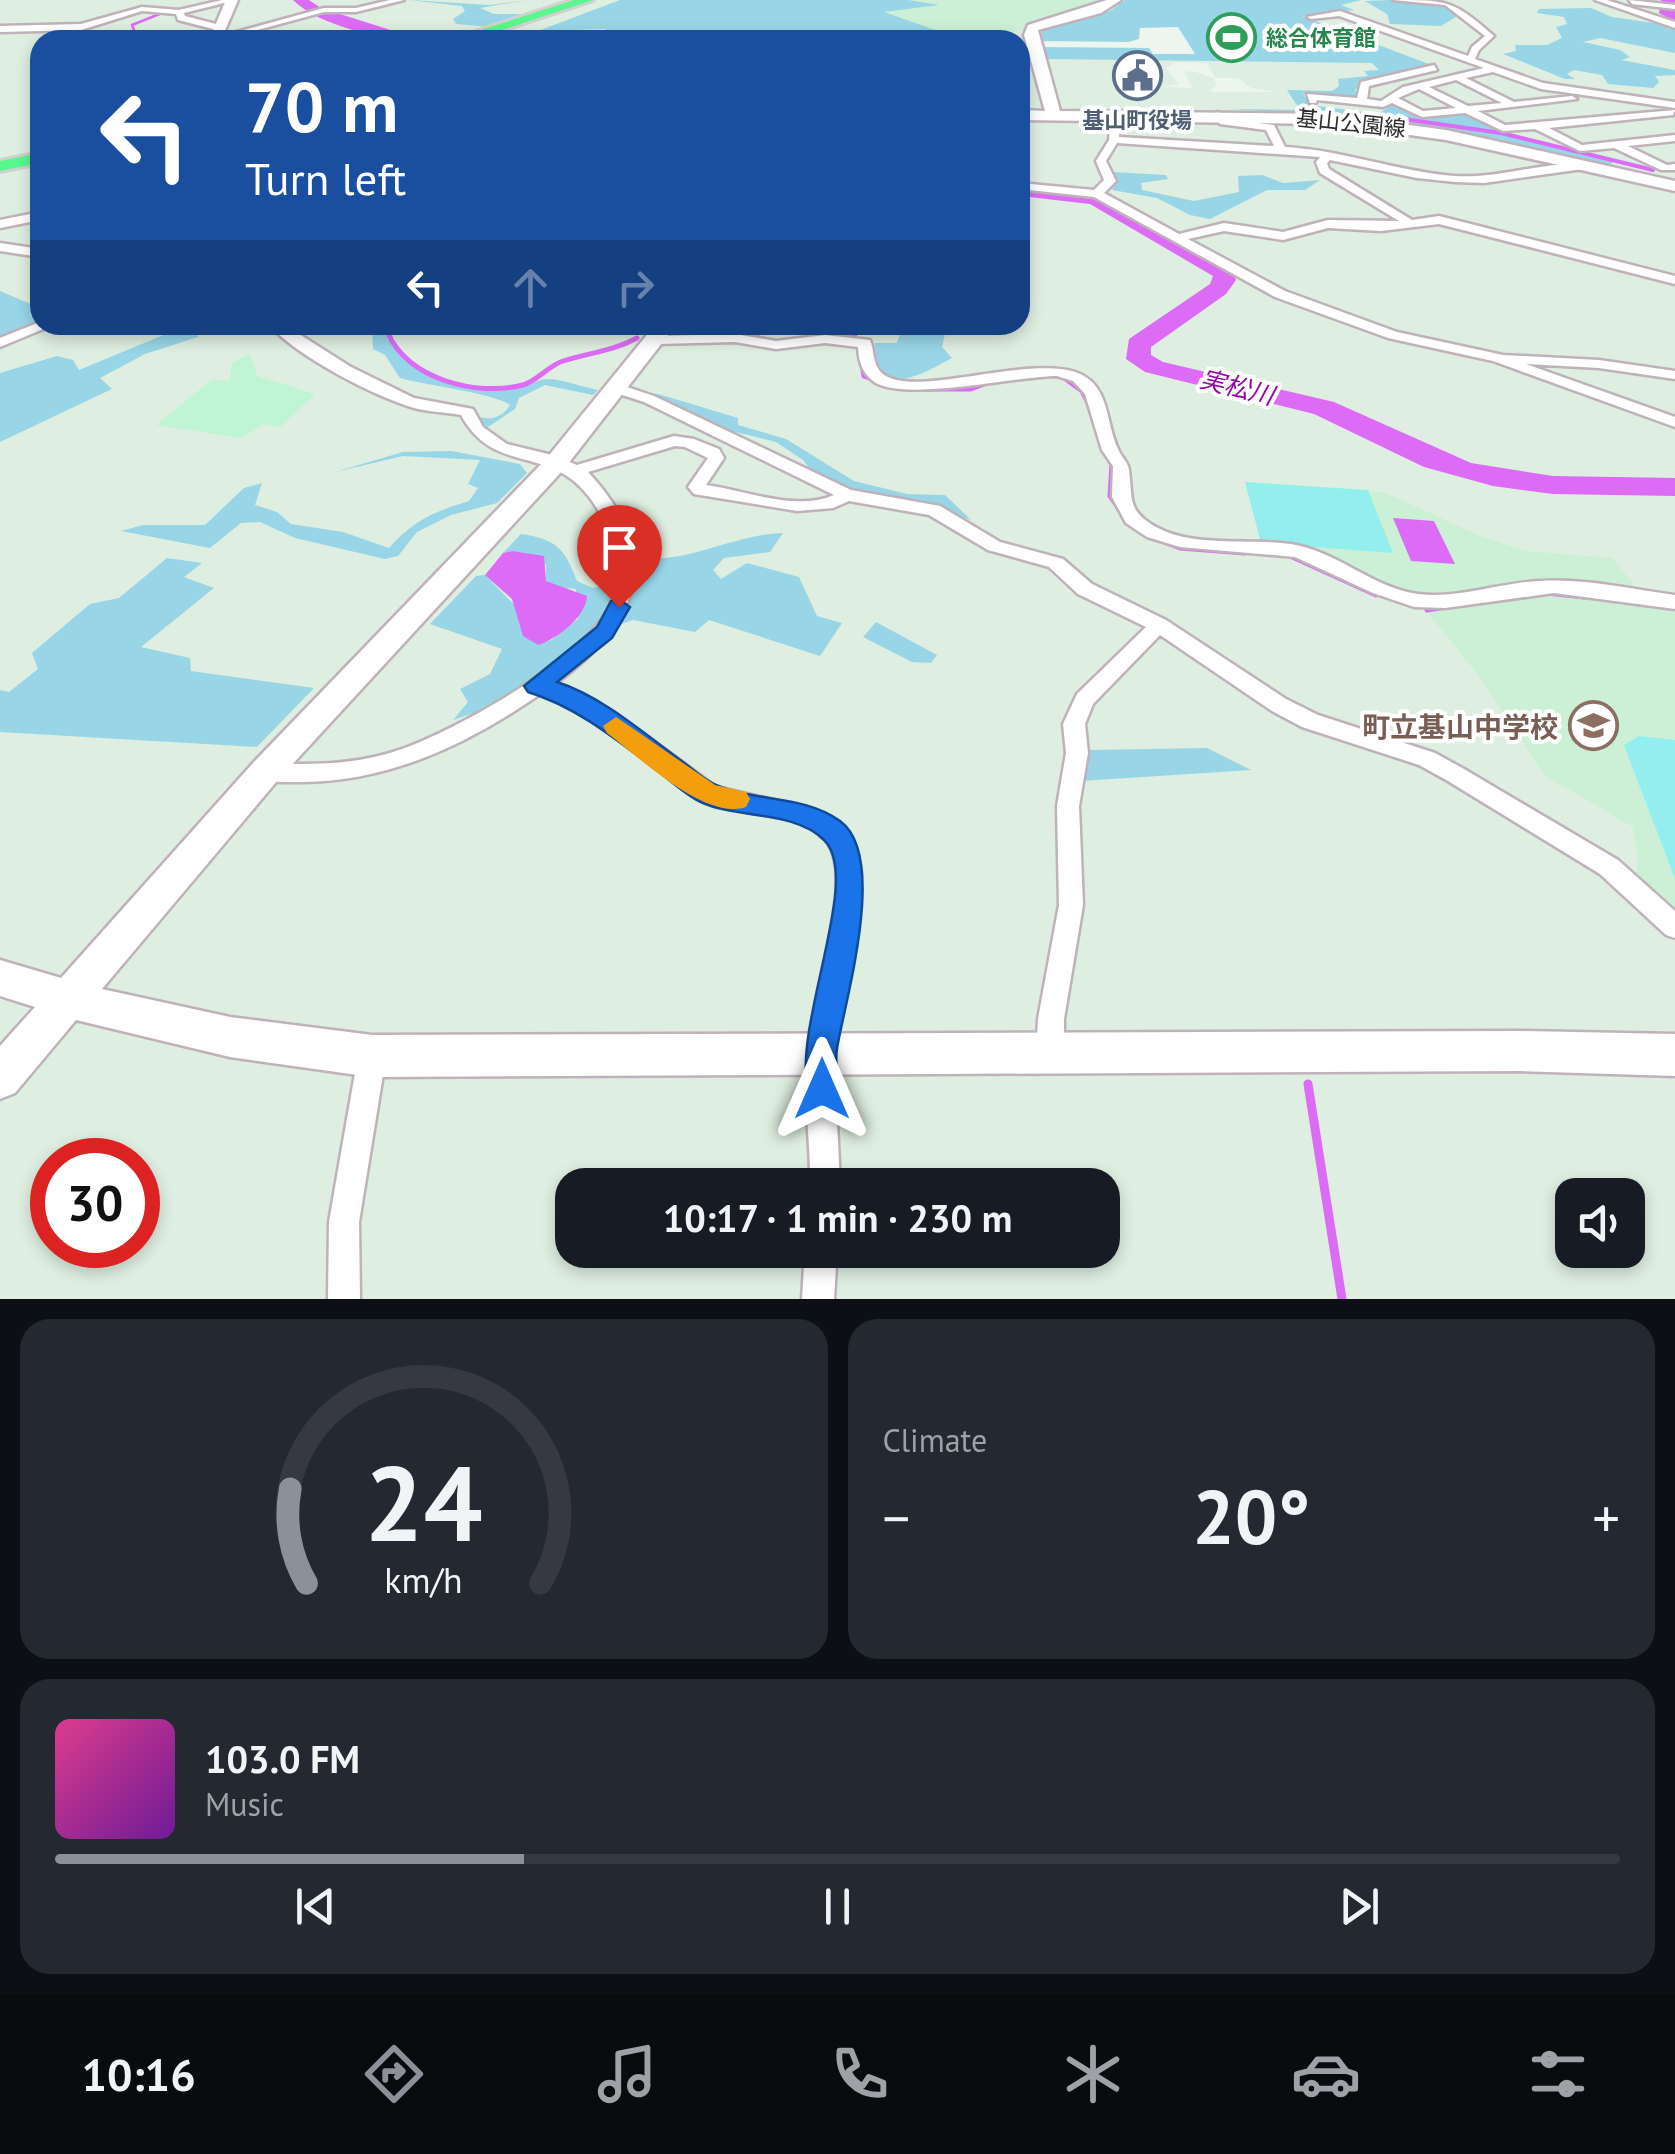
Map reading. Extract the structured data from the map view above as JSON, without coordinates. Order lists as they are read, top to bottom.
{
  "streets": {
    "street": ["基山公園線"]
  },
  "water": ["実松川"],
  "places": {
    "sports": ["総合体育館"],
    "public building": ["基山町役場"],
    "school or university": ["町立基山中学校"]
  },
  "page": {
    "turn": ["70 m", "Turn left"],
    "limit": "30",
    "trip": "10:17 · 1 min · 230 m",
    "tile": "Climate",
    "heat": ["−", "20°", "+"],
    "song": ["103.0 FM", "Music"],
    "tabs": "10:16",
    "gauge": ["24", "km/h"]
  }
}
